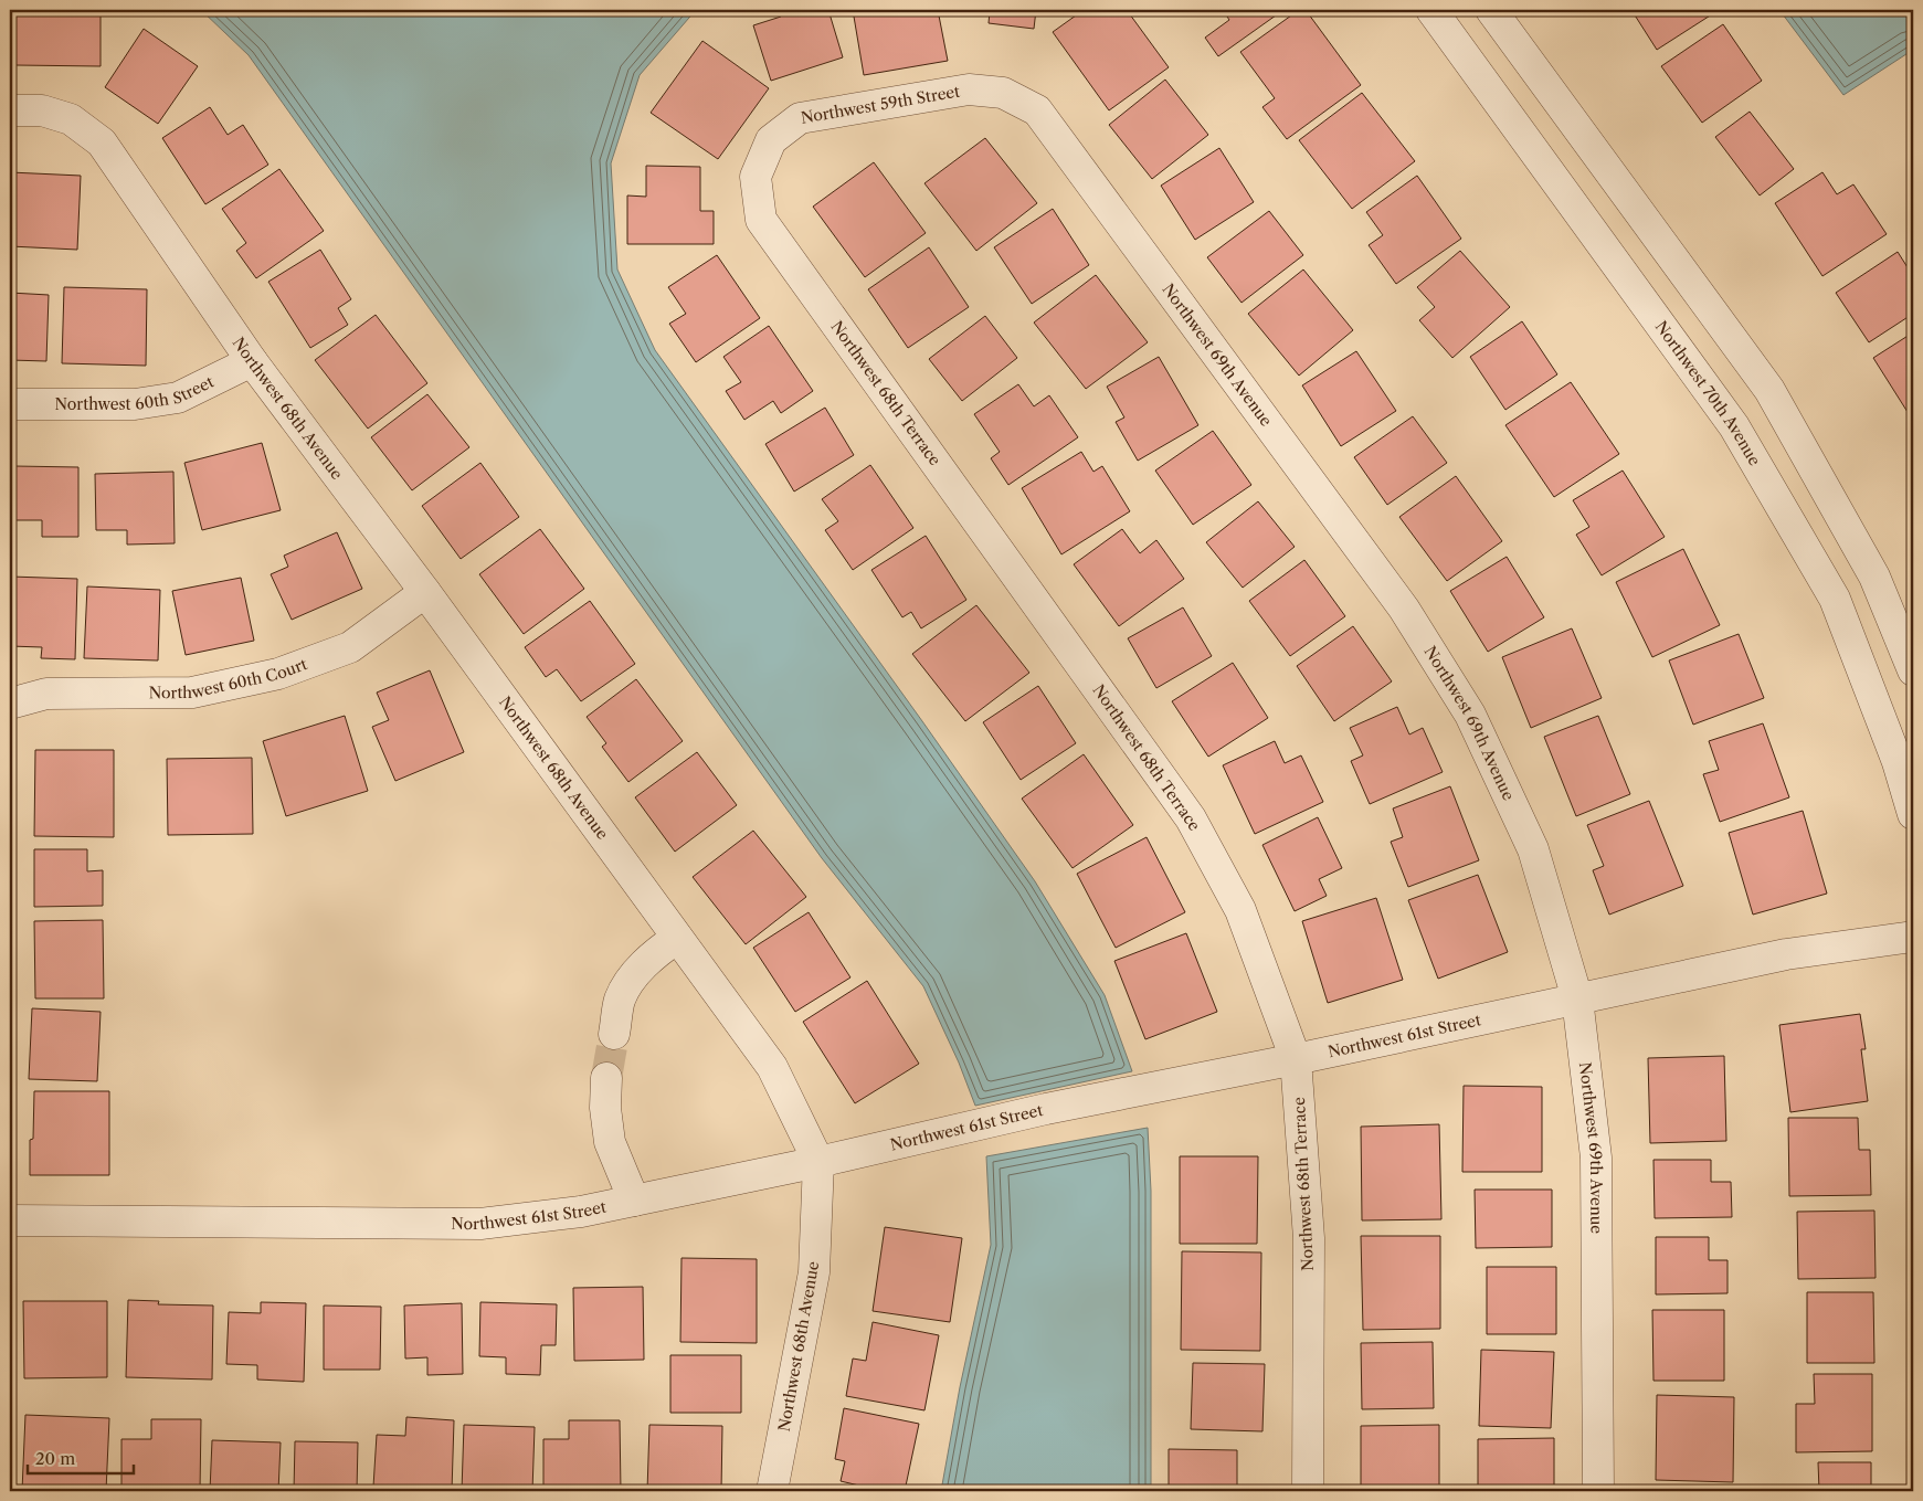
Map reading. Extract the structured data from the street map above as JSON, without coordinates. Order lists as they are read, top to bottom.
{
  "streets": {
    "street": [
      "Northwest 59th Street",
      "Northwest 69th Avenue",
      "Northwest 60th Street",
      "Northwest 68th Terrace",
      "Northwest 70th Avenue",
      "Northwest 68th Avenue",
      "Northwest 60th Court",
      "Northwest 61st Street"
    ]
  },
  "crossings": [
    ["Northwest 59th Street", "Northwest 69th Avenue"],
    ["Northwest 59th Street", "Northwest 68th Terrace"],
    ["Northwest 69th Avenue", "Northwest 61st Street"],
    ["Northwest 60th Street", "Northwest 68th Avenue"],
    ["Northwest 68th Terrace", "Northwest 61st Street"],
    ["Northwest 68th Avenue", "Northwest 60th Court"],
    ["Northwest 68th Avenue", "Northwest 61st Street"]
  ],
  "scale_bar": "20 m"
}
